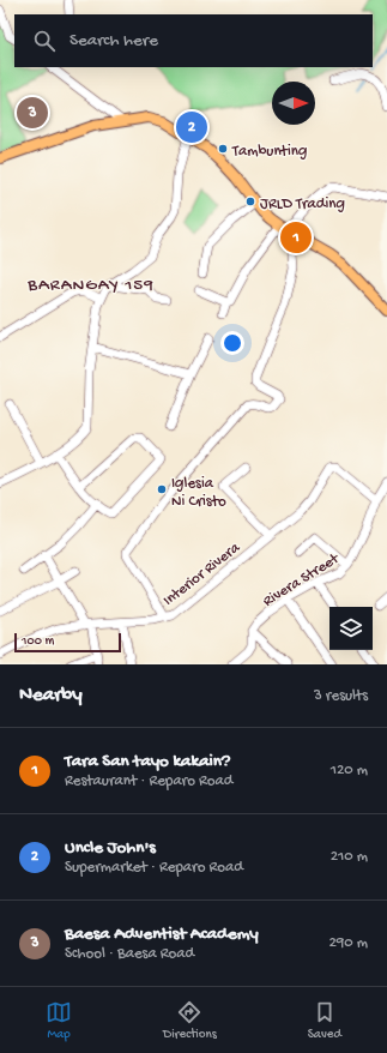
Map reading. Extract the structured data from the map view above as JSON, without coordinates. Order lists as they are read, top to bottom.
{
  "streets": {
    "street": ["Interior Rivera", "Rivera Street"]
  },
  "crossings": [
    ["Interior Rivera", "Rivera Street"]
  ],
  "districts": ["BARANGAY 159"],
  "places": ["Tambunting", "JRLD Trading", "Iglesia Ni Cristo"],
  "scale_bar": "100 m",
  "north": "right",
  "page": {
    "search": "Search here",
    "pins": ["3", "2", "1"],
    "scale": "100 m",
    "heading": ["Nearby", "3 results"],
    "list": [
      {
        "mark": "1",
        "name": "Tara San tayo kakain?",
        "note": "Restaurant · Reparo Road",
        "value": "120 m"
      },
      {
        "mark": "2",
        "name": "Uncle John's",
        "note": "Supermarket · Reparo Road",
        "value": "210 m"
      },
      {
        "mark": "3",
        "name": "Baesa Adventist Academy",
        "note": "School · Baesa Road",
        "value": "290 m"
      }
    ],
    "nav": ["Map", "Directions", "Saved"]
  }
}
